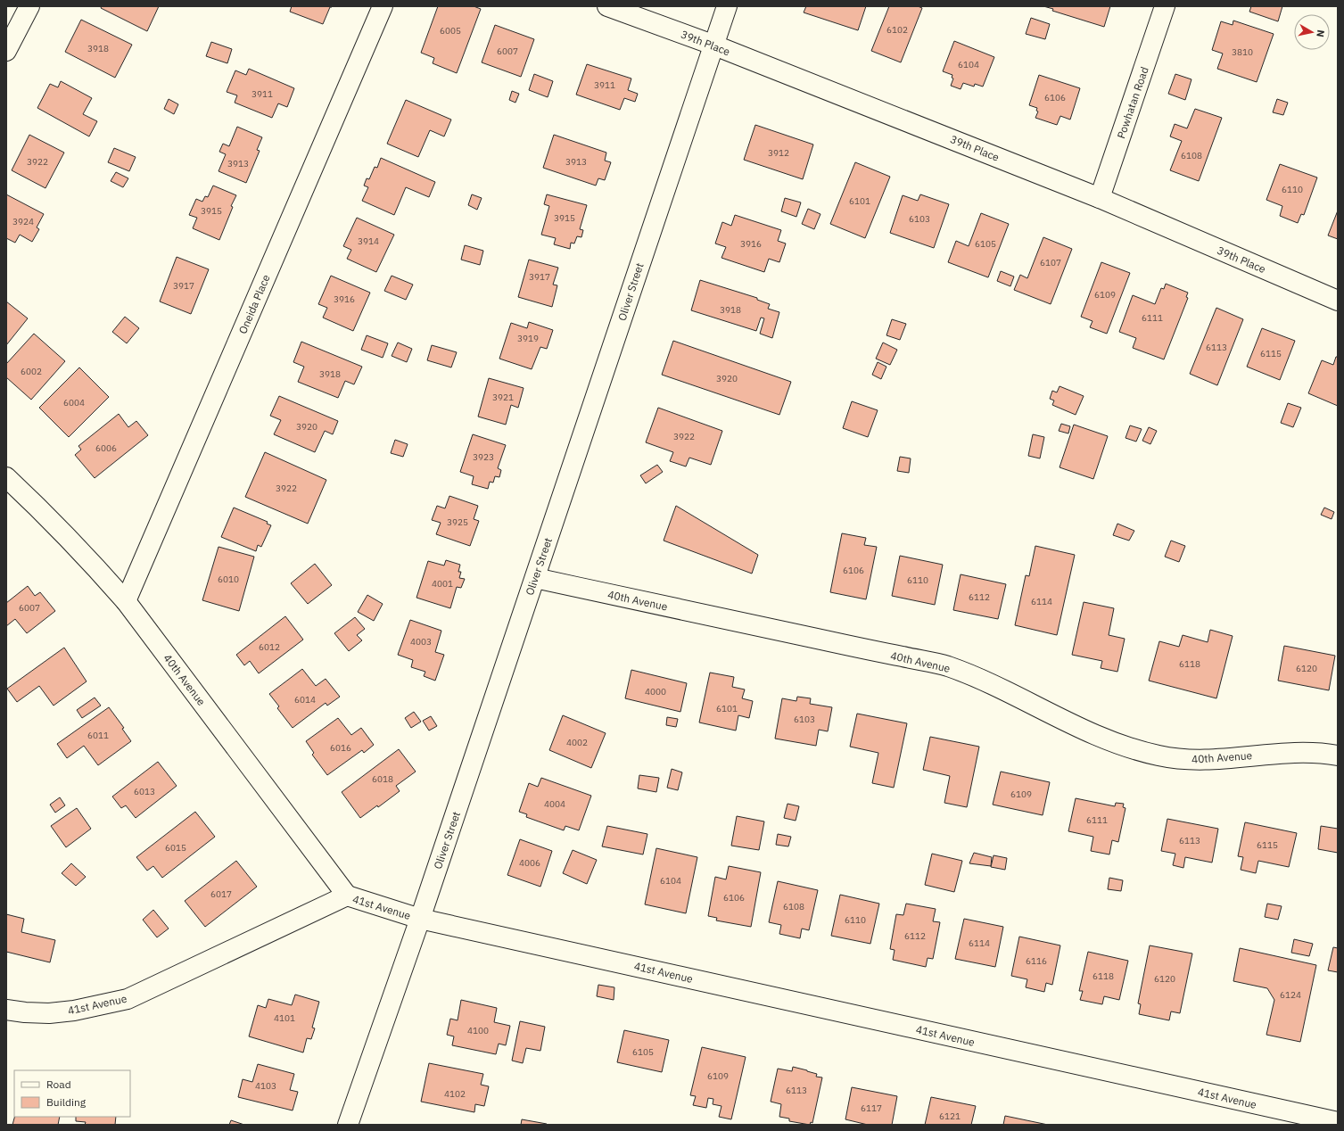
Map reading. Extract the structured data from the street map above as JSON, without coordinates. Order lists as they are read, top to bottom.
{
  "streets": {
    "street": [
      "39th Place",
      "Powhatan Road",
      "Oliver Street",
      "Oneida Place",
      "40th Avenue",
      "41st Avenue"
    ]
  },
  "crossings": [
    ["39th Place", "Powhatan Road"],
    ["39th Place", "Oliver Street"],
    ["Oliver Street", "40th Avenue"],
    ["Oliver Street", "41st Avenue"],
    ["Oneida Place", "40th Avenue"],
    ["40th Avenue", "41st Avenue"]
  ],
  "house_numbers": [
    "6102",
    "6005",
    "3918",
    "6007",
    "3810",
    "6104",
    "3911",
    "3911",
    "6106",
    "3912",
    "6108",
    "3922",
    "3913",
    "3913",
    "6110",
    "6101",
    "3915",
    "3915",
    "6103",
    "3924",
    "3914",
    "3916",
    "6105",
    "6107",
    "3917",
    "3917",
    "6109",
    "3916",
    "3918",
    "6111",
    "3919",
    "6113",
    "6115",
    "6002",
    "3918",
    "3920",
    "3921",
    "6004",
    "3920",
    "3922",
    "6006",
    "3923",
    "3922",
    "3925",
    "6106",
    "6010",
    "6110",
    "4001",
    "6112",
    "6114",
    "6007",
    "4003",
    "6012",
    "6118",
    "6120",
    "4000",
    "6014",
    "6101",
    "6103",
    "6011",
    "4002",
    "6016",
    "6018",
    "6013",
    "6109",
    "4004",
    "6111",
    "6113",
    "6115",
    "6015",
    "4006",
    "6104",
    "6017",
    "6106",
    "6108",
    "6110",
    "6112",
    "6114",
    "6116",
    "6118",
    "6120",
    "6124",
    "4101",
    "4100",
    "6105",
    "6109",
    "4103",
    "6113",
    "4102",
    "6117",
    "6121"
  ],
  "legend": ["Road", "Building"],
  "north": "right"
}
